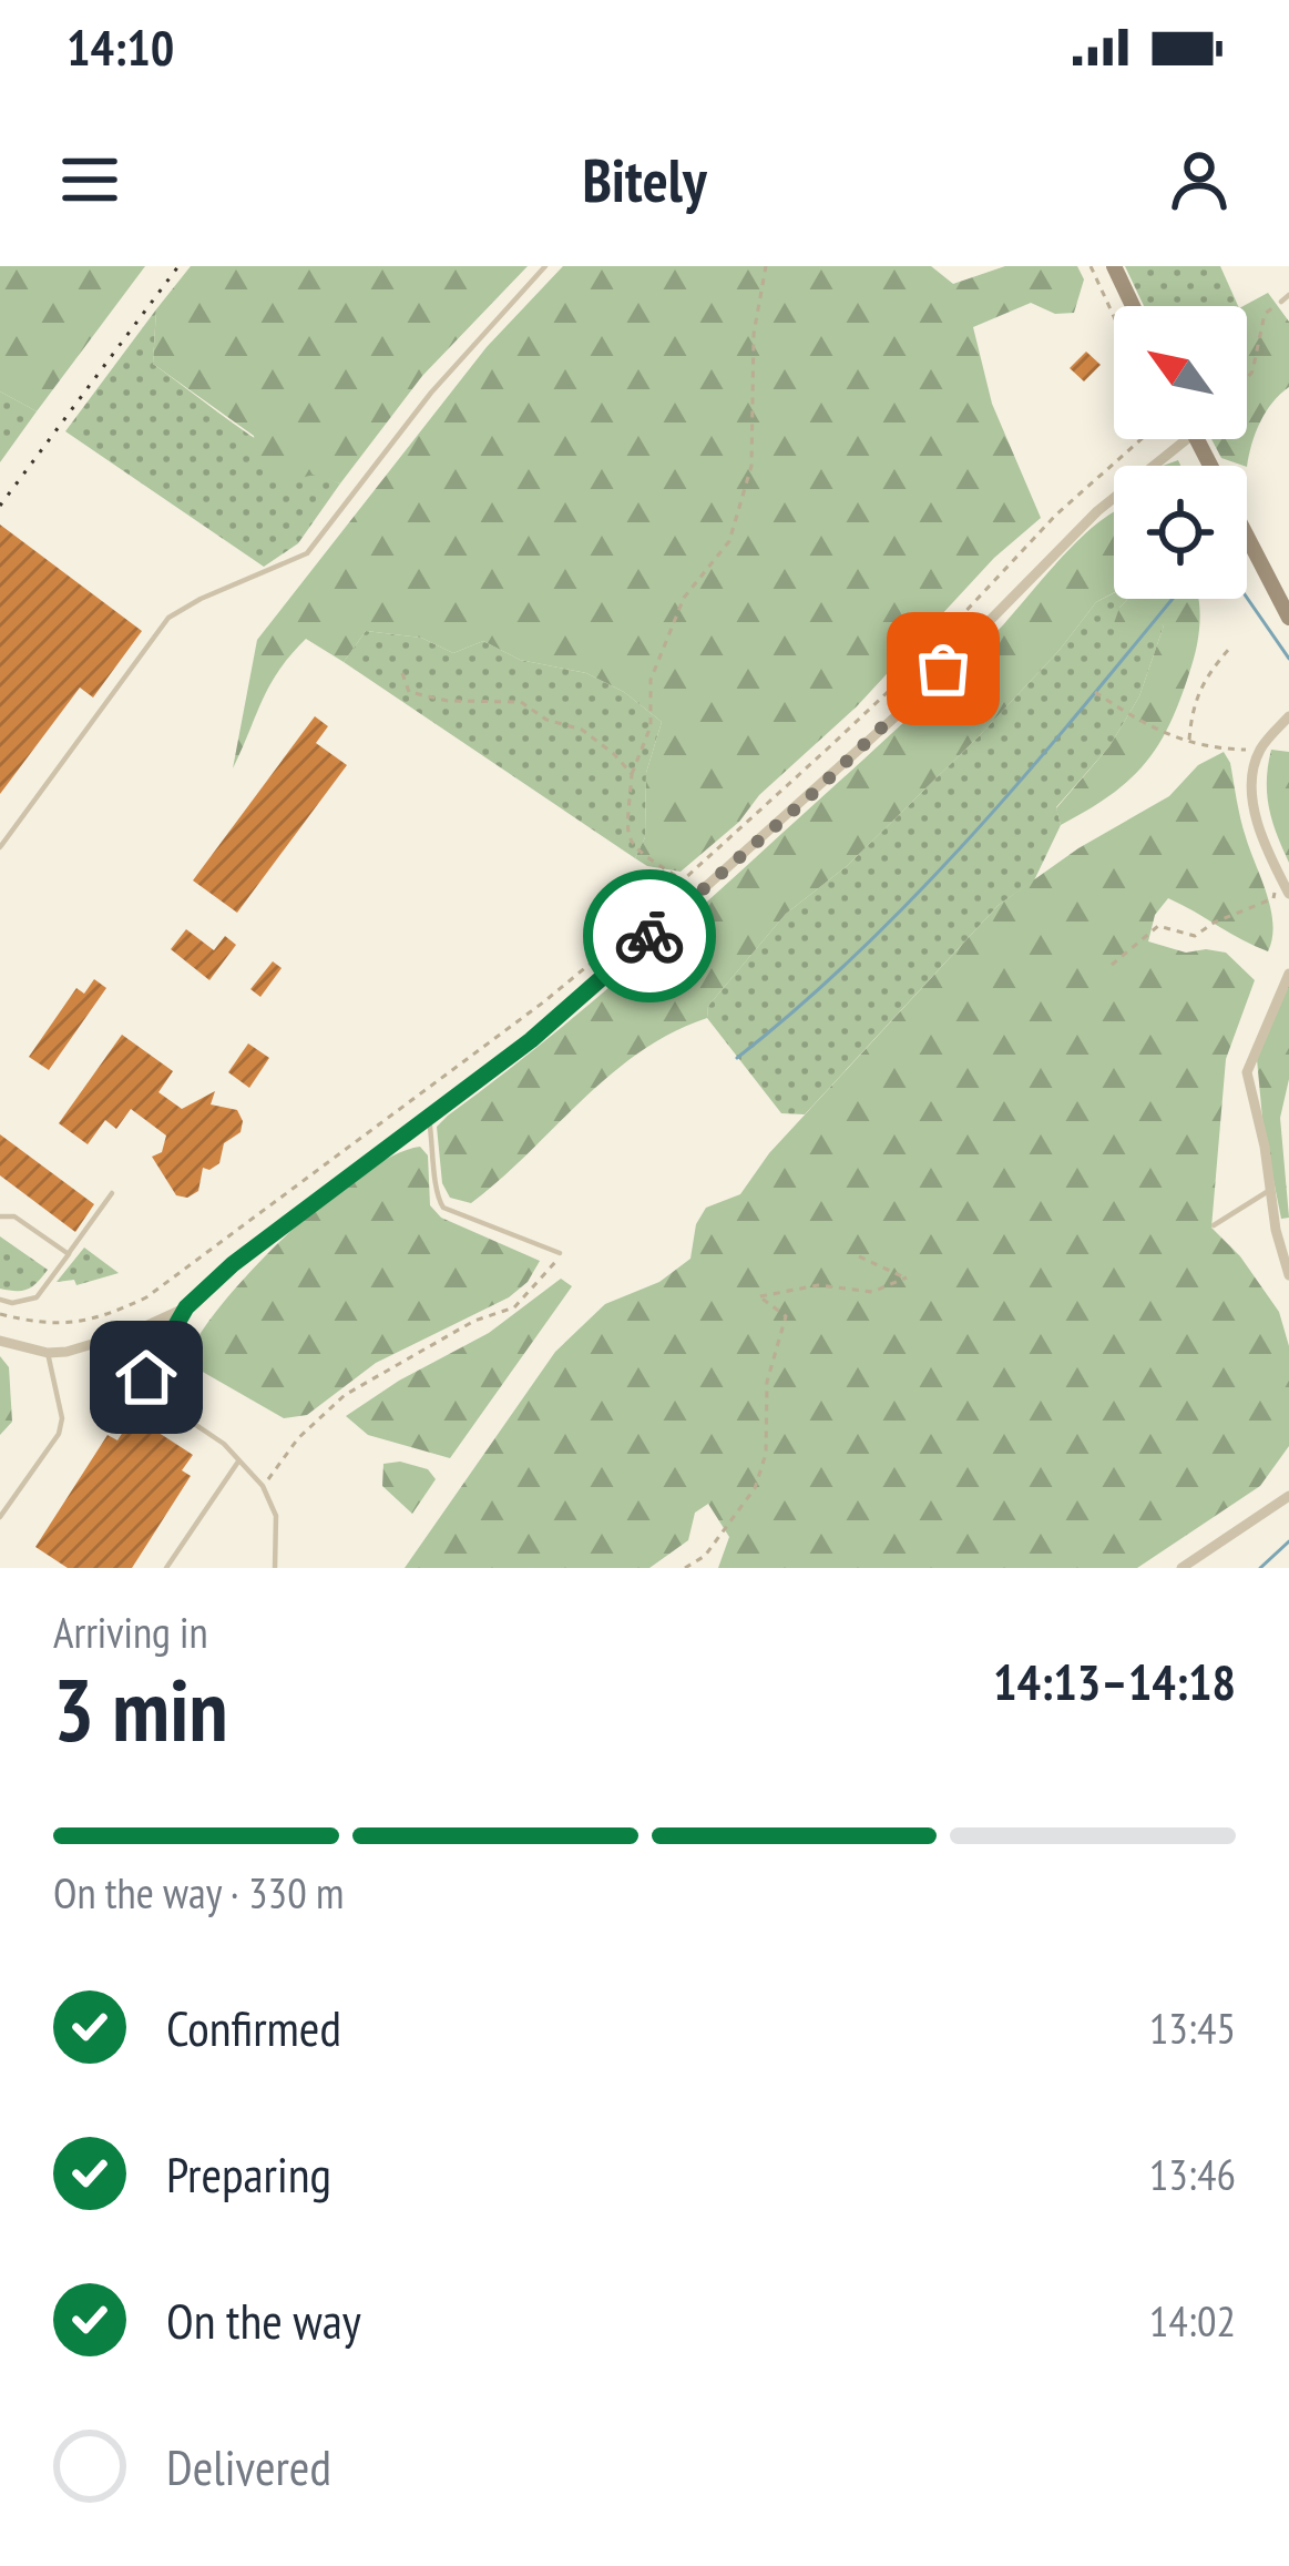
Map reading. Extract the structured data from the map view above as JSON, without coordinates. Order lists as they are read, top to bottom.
{
  "north": "top left",
  "page": {
    "status": "14:10",
    "header": "Bitely",
    "heading": ["3 min", "Arriving in", "14:13–14:18"],
    "bar": "On the way · 330 m",
    "list": [
      ["Confirmed", "13:45"],
      ["Preparing", "13:46"],
      ["On the way", "14:02"],
      "Delivered"
    ]
  }
}
